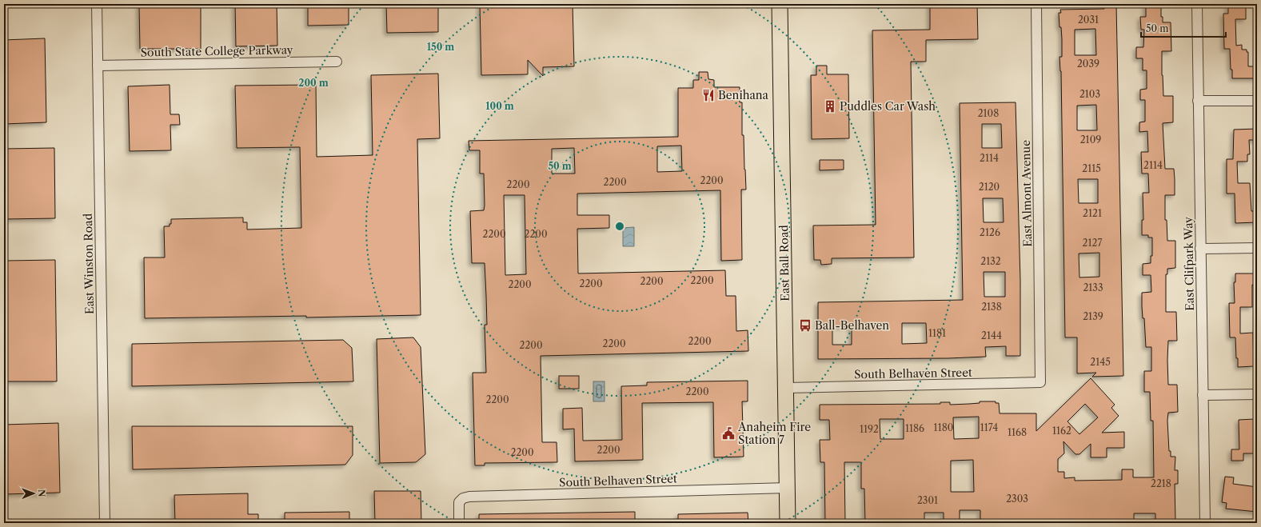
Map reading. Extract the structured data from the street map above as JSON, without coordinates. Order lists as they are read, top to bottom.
{
  "streets": {
    "main road": ["East Ball Road"],
    "street": [
      "South State College Parkway",
      "East Almont Avenue",
      "East Winston Road",
      "East Clifpark Way",
      "South Belhaven Street"
    ]
  },
  "crossings": [
    ["South State College Parkway", "East Winston Road"],
    ["East Almont Avenue", "South Belhaven Street"],
    ["East Ball Road", "South Belhaven Street"]
  ],
  "places": {
    "restaurant": ["Benihana"],
    "building": ["Puddles Car Wash"],
    "bus stop": ["Ball-Belhaven"],
    "public building": ["Anaheim Fire Station 7"]
  },
  "house_numbers": [
    "2031",
    "2039",
    "2103",
    "2108",
    "2109",
    "2114",
    "2114",
    "2115",
    "2200",
    "2200",
    "2200",
    "2120",
    "2121",
    "2126",
    "2200",
    "2200",
    "2127",
    "2132",
    "2200",
    "2200",
    "2200",
    "2200",
    "2133",
    "2138",
    "2139",
    "1181",
    "2144",
    "2200",
    "2200",
    "2200",
    "2145",
    "2200",
    "2200",
    "1180",
    "1174",
    "1186",
    "1192",
    "1162",
    "1168",
    "2200",
    "2200",
    "2218",
    "2303",
    "2301"
  ],
  "scale_bar": "50 m",
  "north": "right",
  "rings": [
    "150 m",
    "200 m",
    "100 m",
    "50 m"
  ]
}
